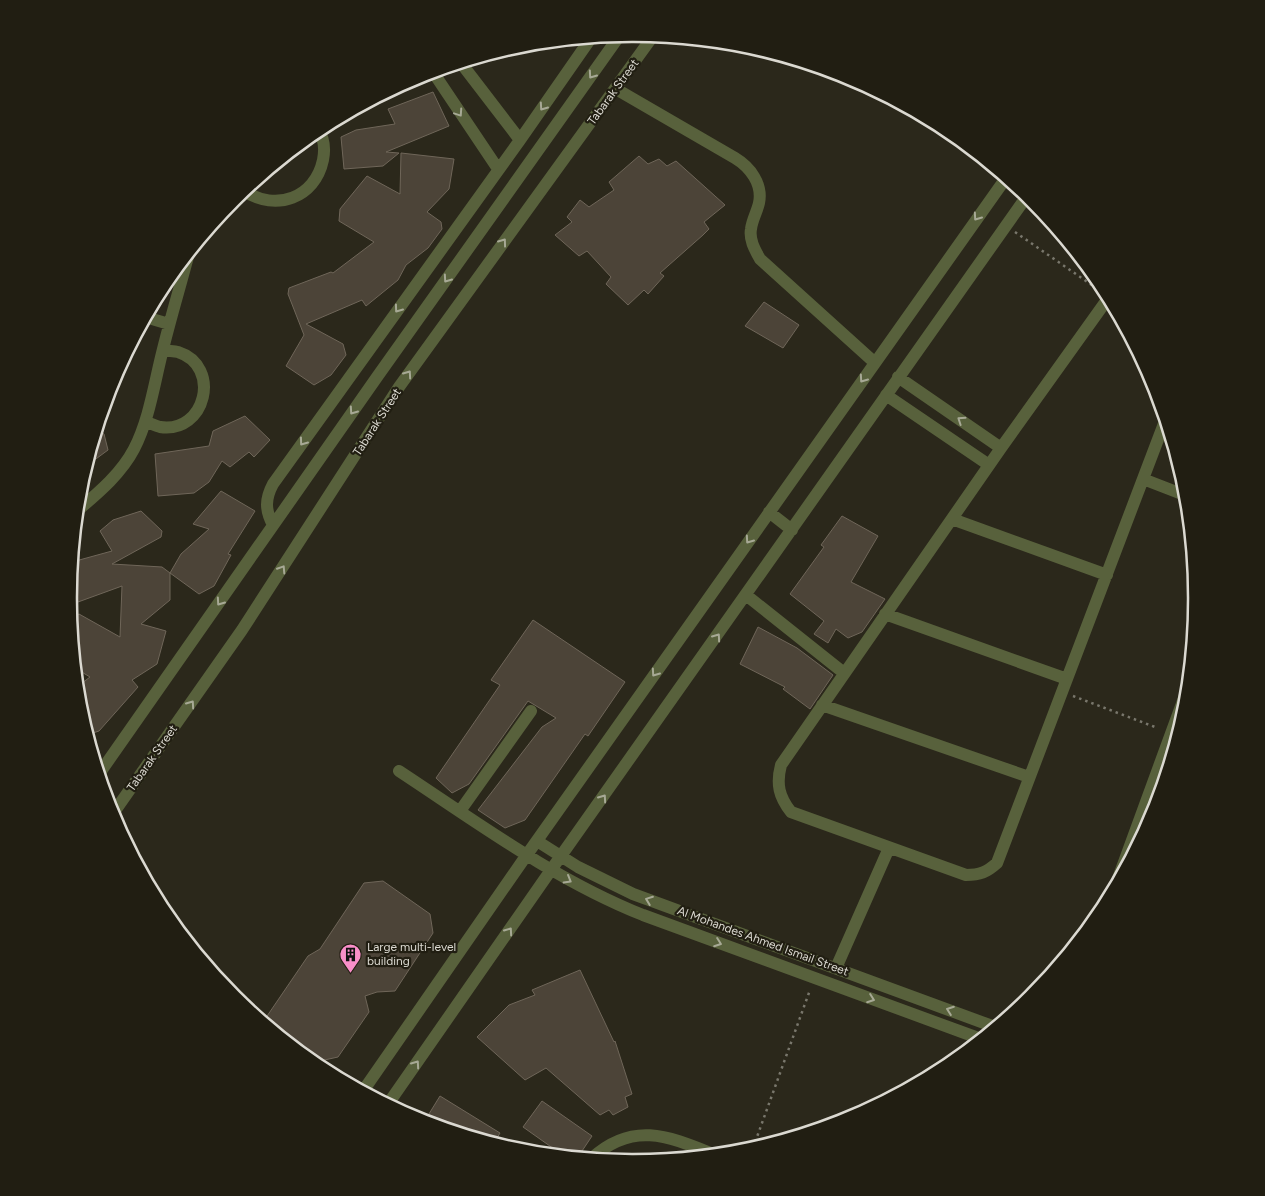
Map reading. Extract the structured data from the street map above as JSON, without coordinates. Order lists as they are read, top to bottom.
{
  "streets": {
    "street": ["Tabarak Street", "Al Mohandes Ahmed Ismail Street"]
  },
  "places": {
    "building": ["Large multi-level building"]
  }
}
